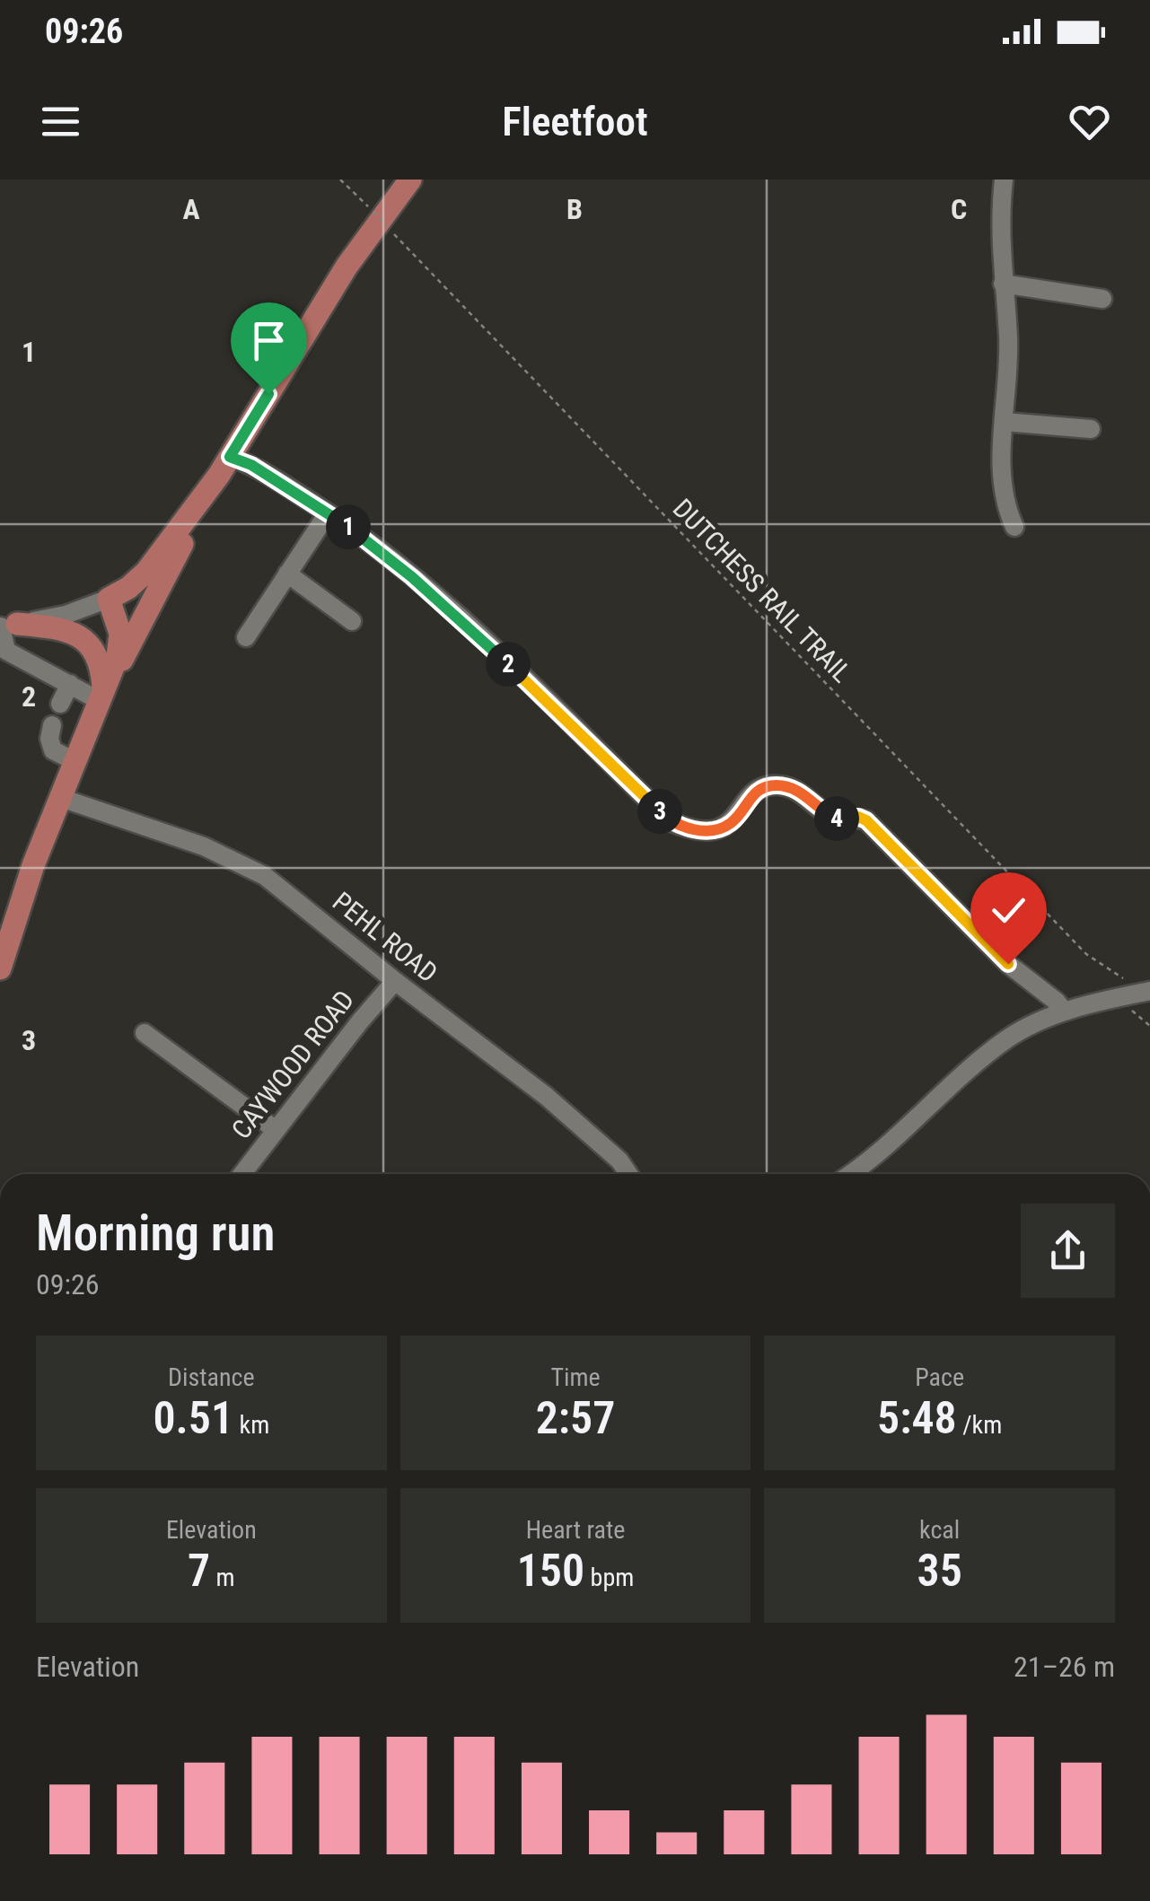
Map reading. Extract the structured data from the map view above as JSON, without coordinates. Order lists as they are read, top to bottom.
{
  "streets": {
    "street": ["PEHL ROAD", "CAYWOOD ROAD"],
    "path": ["DUTCHESS RAIL TRAIL"]
  },
  "crossings": [
    ["PEHL ROAD", "CAYWOOD ROAD"]
  ],
  "page": {
    "status": "09:26",
    "header": "Fleetfoot",
    "pins": [
      "1",
      "2",
      "3",
      "4"
    ],
    "heading": ["Morning run", "09:26"],
    "stats": [
      ["Distance", "0.51 km"],
      ["Time", "2:57"],
      ["Pace", "5:48 /km"],
      ["Elevation", "7 m"],
      ["Heart rate", "150 bpm"],
      ["kcal", "35"]
    ],
    "chart": ["Elevation", "21–26 m"]
  },
  "grid": {
    "columns": ["A", "B", "C"],
    "rows": ["1", "2", "3"]
  }
}
